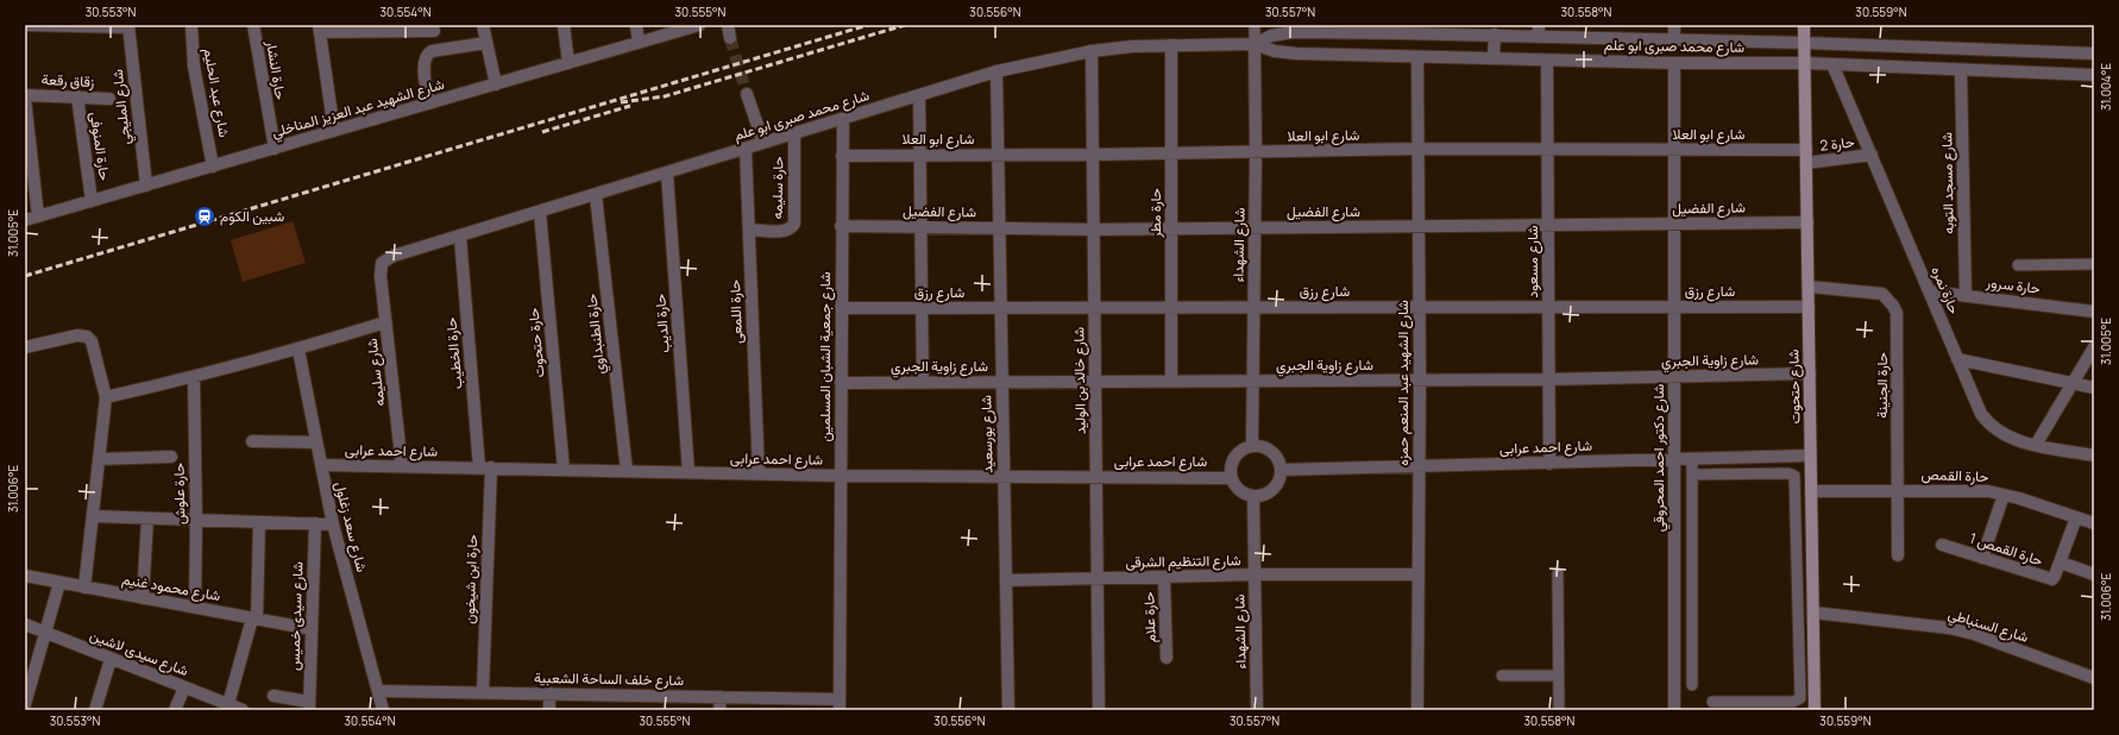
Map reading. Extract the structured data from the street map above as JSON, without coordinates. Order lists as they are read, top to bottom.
{
  "streets": {
    "main road": ["شارع حتحوت"],
    "street": [
      "شارع محمد صبرى ابو علم",
      "حارة النشار",
      "زقاق رقعة",
      "شارع عبد الحليم",
      "شارع المليجي",
      "شارع الشهيد عبد العزيز المناخلي",
      "شارع ابو العلا",
      "حارة 2",
      "حارة المنوفى",
      "شارع مسجد التوبه",
      "حارة سليمه",
      "شارع الفضيل",
      "حارة مطر",
      "شارع الشهداء",
      "شارع مسعود",
      "حارة سرور",
      "حارة نمره",
      "شارع رزق",
      "حارة اللمعى",
      "حارة الديب",
      "حارة الطنبداوي",
      "حارة حتحوت",
      "حارة الخطيب",
      "شارع جمعية الشبان المسلمين",
      "شارع زاوية الجبري",
      "شارع سليمه",
      "شارع خالد بن الوليد",
      "شارع الشهيد عبد المنعم حمزه",
      "حارة الجنينة",
      "شارع بورسعيد",
      "شارع احمد عرابى",
      "شارع دكتور احمد المحروقي",
      "حارة القمص",
      "حارة علوش",
      "شارع سعد زغلول",
      "حارة القمص 1",
      "شارع التنظيم الشرقى",
      "حارة ابن شيخون",
      "شارع محمود غنيم",
      "شارع سيدى خميس",
      "حارة علام",
      "شارع السنباطي",
      "شارع سيدى لاشين",
      "شارع خلف الساحة الشعبية"
    ]
  },
  "crossings": [
    ["شارع محمد صبرى ابو علم", "شارع مسجد التوبه"],
    ["شارع محمد صبرى ابو علم", "حارة سليمه"],
    ["شارع محمد صبرى ابو علم", "حارة مطر"],
    ["شارع محمد صبرى ابو علم", "شارع الشهداء"],
    ["شارع محمد صبرى ابو علم", "شارع مسعود"],
    ["شارع محمد صبرى ابو علم", "حارة نمره"],
    ["شارع محمد صبرى ابو علم", "حارة اللمعى"],
    ["شارع محمد صبرى ابو علم", "حارة الديب"],
    ["شارع محمد صبرى ابو علم", "حارة الطنبداوي"],
    ["شارع محمد صبرى ابو علم", "حارة حتحوت"],
    ["شارع محمد صبرى ابو علم", "حارة الخطيب"],
    ["شارع محمد صبرى ابو علم", "شارع جمعية الشبان المسلمين"],
    ["شارع محمد صبرى ابو علم", "شارع سليمه"],
    ["شارع محمد صبرى ابو علم", "شارع خالد بن الوليد"],
    ["شارع محمد صبرى ابو علم", "شارع الشهيد عبد المنعم حمزه"],
    ["شارع محمد صبرى ابو علم", "شارع حتحوت"],
    ["شارع محمد صبرى ابو علم", "شارع بورسعيد"],
    ["شارع محمد صبرى ابو علم", "شارع دكتور احمد المحروقي"],
    ["حارة النشار", "شارع الشهيد عبد العزيز المناخلي"],
    ["زقاق رقعة", "حارة المنوفى"],
    ["شارع عبد الحليم", "شارع الشهيد عبد العزيز المناخلي"],
    ["شارع المليجي", "شارع الشهيد عبد العزيز المناخلي"],
    ["شارع الشهيد عبد العزيز المناخلي", "حارة المنوفى"],
    ["شارع ابو العلا", "حارة مطر"],
    ["شارع ابو العلا", "شارع الشهداء"],
    ["شارع ابو العلا", "شارع مسعود"],
    ["شارع ابو العلا", "شارع جمعية الشبان المسلمين"],
    ["شارع ابو العلا", "شارع خالد بن الوليد"],
    ["شارع ابو العلا", "شارع الشهيد عبد المنعم حمزه"],
    ["شارع ابو العلا", "شارع حتحوت"],
    ["شارع ابو العلا", "شارع بورسعيد"],
    ["شارع ابو العلا", "شارع دكتور احمد المحروقي"],
    ["حارة 2", "حارة نمره"],
    ["حارة 2", "شارع حتحوت"],
    ["شارع مسجد التوبه", "حارة سرور"],
    ["حارة سليمه", "حارة اللمعى"],
    ["شارع الفضيل", "حارة مطر"],
    ["شارع الفضيل", "شارع الشهداء"],
    ["شارع الفضيل", "شارع مسعود"],
    ["شارع الفضيل", "شارع جمعية الشبان المسلمين"],
    ["شارع الفضيل", "شارع خالد بن الوليد"],
    ["شارع الفضيل", "شارع الشهيد عبد المنعم حمزه"],
    ["شارع الفضيل", "شارع حتحوت"],
    ["شارع الفضيل", "شارع بورسعيد"],
    ["شارع الفضيل", "شارع دكتور احمد المحروقي"],
    ["حارة مطر", "شارع رزق"],
    ["حارة مطر", "شارع زاوية الجبري"],
    ["شارع الشهداء", "شارع رزق"],
    ["شارع الشهداء", "شارع زاوية الجبري"],
    ["شارع الشهداء", "شارع احمد عرابى"],
    ["شارع الشهداء", "شارع التنظيم الشرقى"],
    ["شارع مسعود", "شارع رزق"],
    ["شارع مسعود", "شارع زاوية الجبري"],
    ["شارع مسعود", "شارع احمد عرابى"],
    ["حارة سرور", "حارة نمره"],
    ["شارع رزق", "شارع جمعية الشبان المسلمين"],
    ["شارع رزق", "شارع خالد بن الوليد"],
    ["شارع رزق", "شارع الشهيد عبد المنعم حمزه"],
    ["شارع رزق", "شارع حتحوت"],
    ["شارع رزق", "شارع بورسعيد"],
    ["شارع رزق", "شارع دكتور احمد المحروقي"],
    ["حارة اللمعى", "شارع احمد عرابى"],
    ["حارة الديب", "شارع احمد عرابى"],
    ["حارة الطنبداوي", "شارع احمد عرابى"],
    ["حارة حتحوت", "شارع احمد عرابى"],
    ["حارة الخطيب", "شارع احمد عرابى"],
    ["حارة الخطيب", "حارة ابن شيخون"],
    ["شارع جمعية الشبان المسلمين", "شارع زاوية الجبري"],
    ["شارع جمعية الشبان المسلمين", "شارع احمد عرابى"],
    ["شارع جمعية الشبان المسلمين", "شارع خلف الساحة الشعبية"],
    ["شارع زاوية الجبري", "شارع خالد بن الوليد"],
    ["شارع زاوية الجبري", "شارع الشهيد عبد المنعم حمزه"],
    ["شارع زاوية الجبري", "شارع حتحوت"],
    ["شارع زاوية الجبري", "شارع بورسعيد"],
    ["شارع زاوية الجبري", "شارع دكتور احمد المحروقي"],
    ["شارع سليمه", "شارع احمد عرابى"],
    ["شارع خالد بن الوليد", "شارع احمد عرابى"],
    ["شارع خالد بن الوليد", "شارع التنظيم الشرقى"],
    ["شارع الشهيد عبد المنعم حمزه", "شارع احمد عرابى"],
    ["شارع الشهيد عبد المنعم حمزه", "شارع التنظيم الشرقى"],
    ["حارة الجنينة", "شارع حتحوت"],
    ["حارة الجنينة", "حارة القمص"],
    ["شارع حتحوت", "شارع احمد عرابى"],
    ["شارع حتحوت", "حارة القمص"],
    ["شارع حتحوت", "شارع السنباطي"],
    ["شارع بورسعيد", "شارع احمد عرابى"],
    ["شارع بورسعيد", "شارع التنظيم الشرقى"],
    ["شارع احمد عرابى", "شارع دكتور احمد المحروقي"],
    ["شارع احمد عرابى", "شارع سعد زغلول"],
    ["شارع احمد عرابى", "حارة ابن شيخون"],
    ["حارة القمص", "حارة القمص 1"],
    ["حارة علوش", "شارع محمود غنيم"],
    ["شارع سعد زغلول", "شارع خلف الساحة الشعبية"],
    ["شارع التنظيم الشرقى", "حارة علام"],
    ["حارة ابن شيخون", "شارع خلف الساحة الشعبية"],
    ["شارع محمود غنيم", "شارع سيدى خميس"]
  ],
  "places": {
    "station": ["شبين الكوم"]
  },
  "coordinates": [
    "30.553°N",
    "30.554°N",
    "30.555°N",
    "30.556°N",
    "30.557°N",
    "30.558°N",
    "30.559°N",
    "31.004°E",
    "31.005°E",
    "31.006°E"
  ]
}
